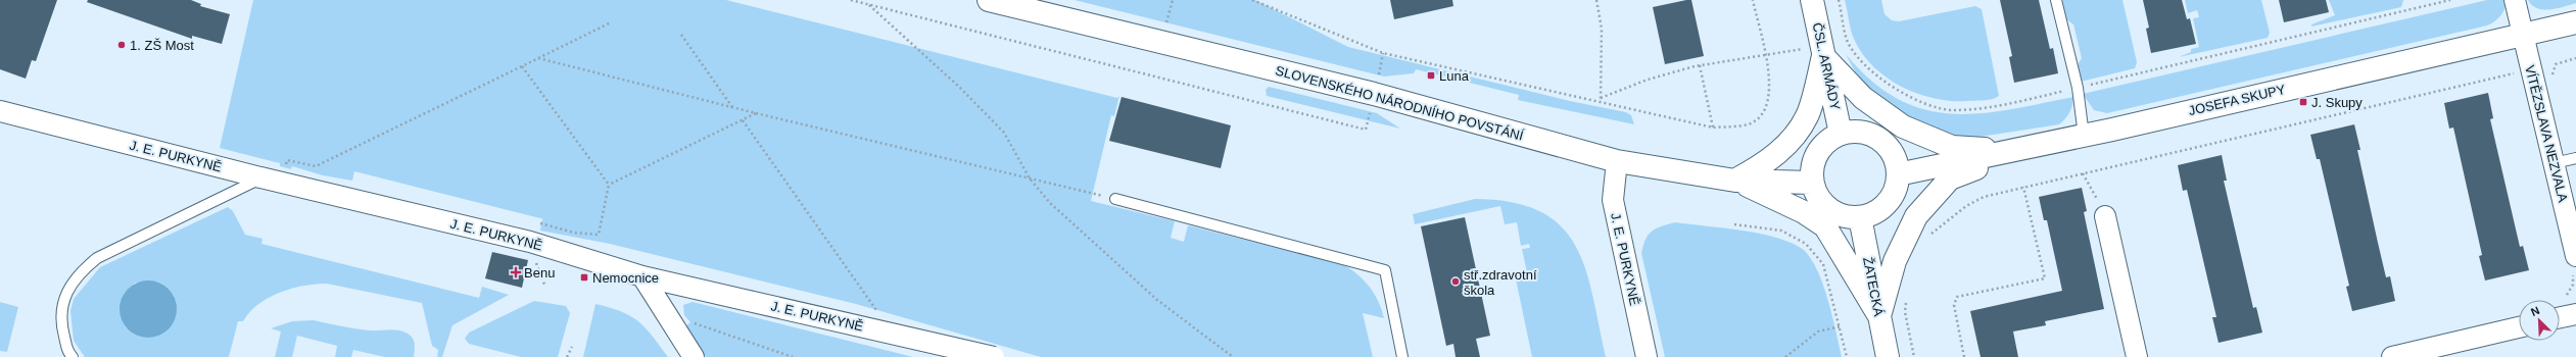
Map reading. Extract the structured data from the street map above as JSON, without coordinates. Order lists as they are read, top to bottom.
{
  "streets": {
    "street": [
      "ČSL. ARMÁDY",
      "JOSEFA SKUPY",
      "SLOVENSKÉHO NÁRODNÍHO POVSTÁNÍ",
      "VÍTĚZSLAVA NEZVALA",
      "J. E. PURKYNĚ",
      "ŽATECKÁ"
    ]
  },
  "crossings": [
    ["ČSL. ARMÁDY", "JOSEFA SKUPY"],
    ["ČSL. ARMÁDY", "SLOVENSKÉHO NÁRODNÍHO POVSTÁNÍ"],
    ["ČSL. ARMÁDY", "ŽATECKÁ"],
    ["JOSEFA SKUPY", "SLOVENSKÉHO NÁRODNÍHO POVSTÁNÍ"],
    ["JOSEFA SKUPY", "VÍTĚZSLAVA NEZVALA"],
    ["JOSEFA SKUPY", "ŽATECKÁ"],
    ["SLOVENSKÉHO NÁRODNÍHO POVSTÁNÍ", "J. E. PURKYNĚ"],
    ["SLOVENSKÉHO NÁRODNÍHO POVSTÁNÍ", "ŽATECKÁ"]
  ],
  "places": {
    "other": ["1. ZŠ Most", "stř.zdravotní škola"],
    "transit": ["Luna", "J. Skupy", "Nemocnice"],
    "health": ["Benu"]
  },
  "north": "top left"
}
